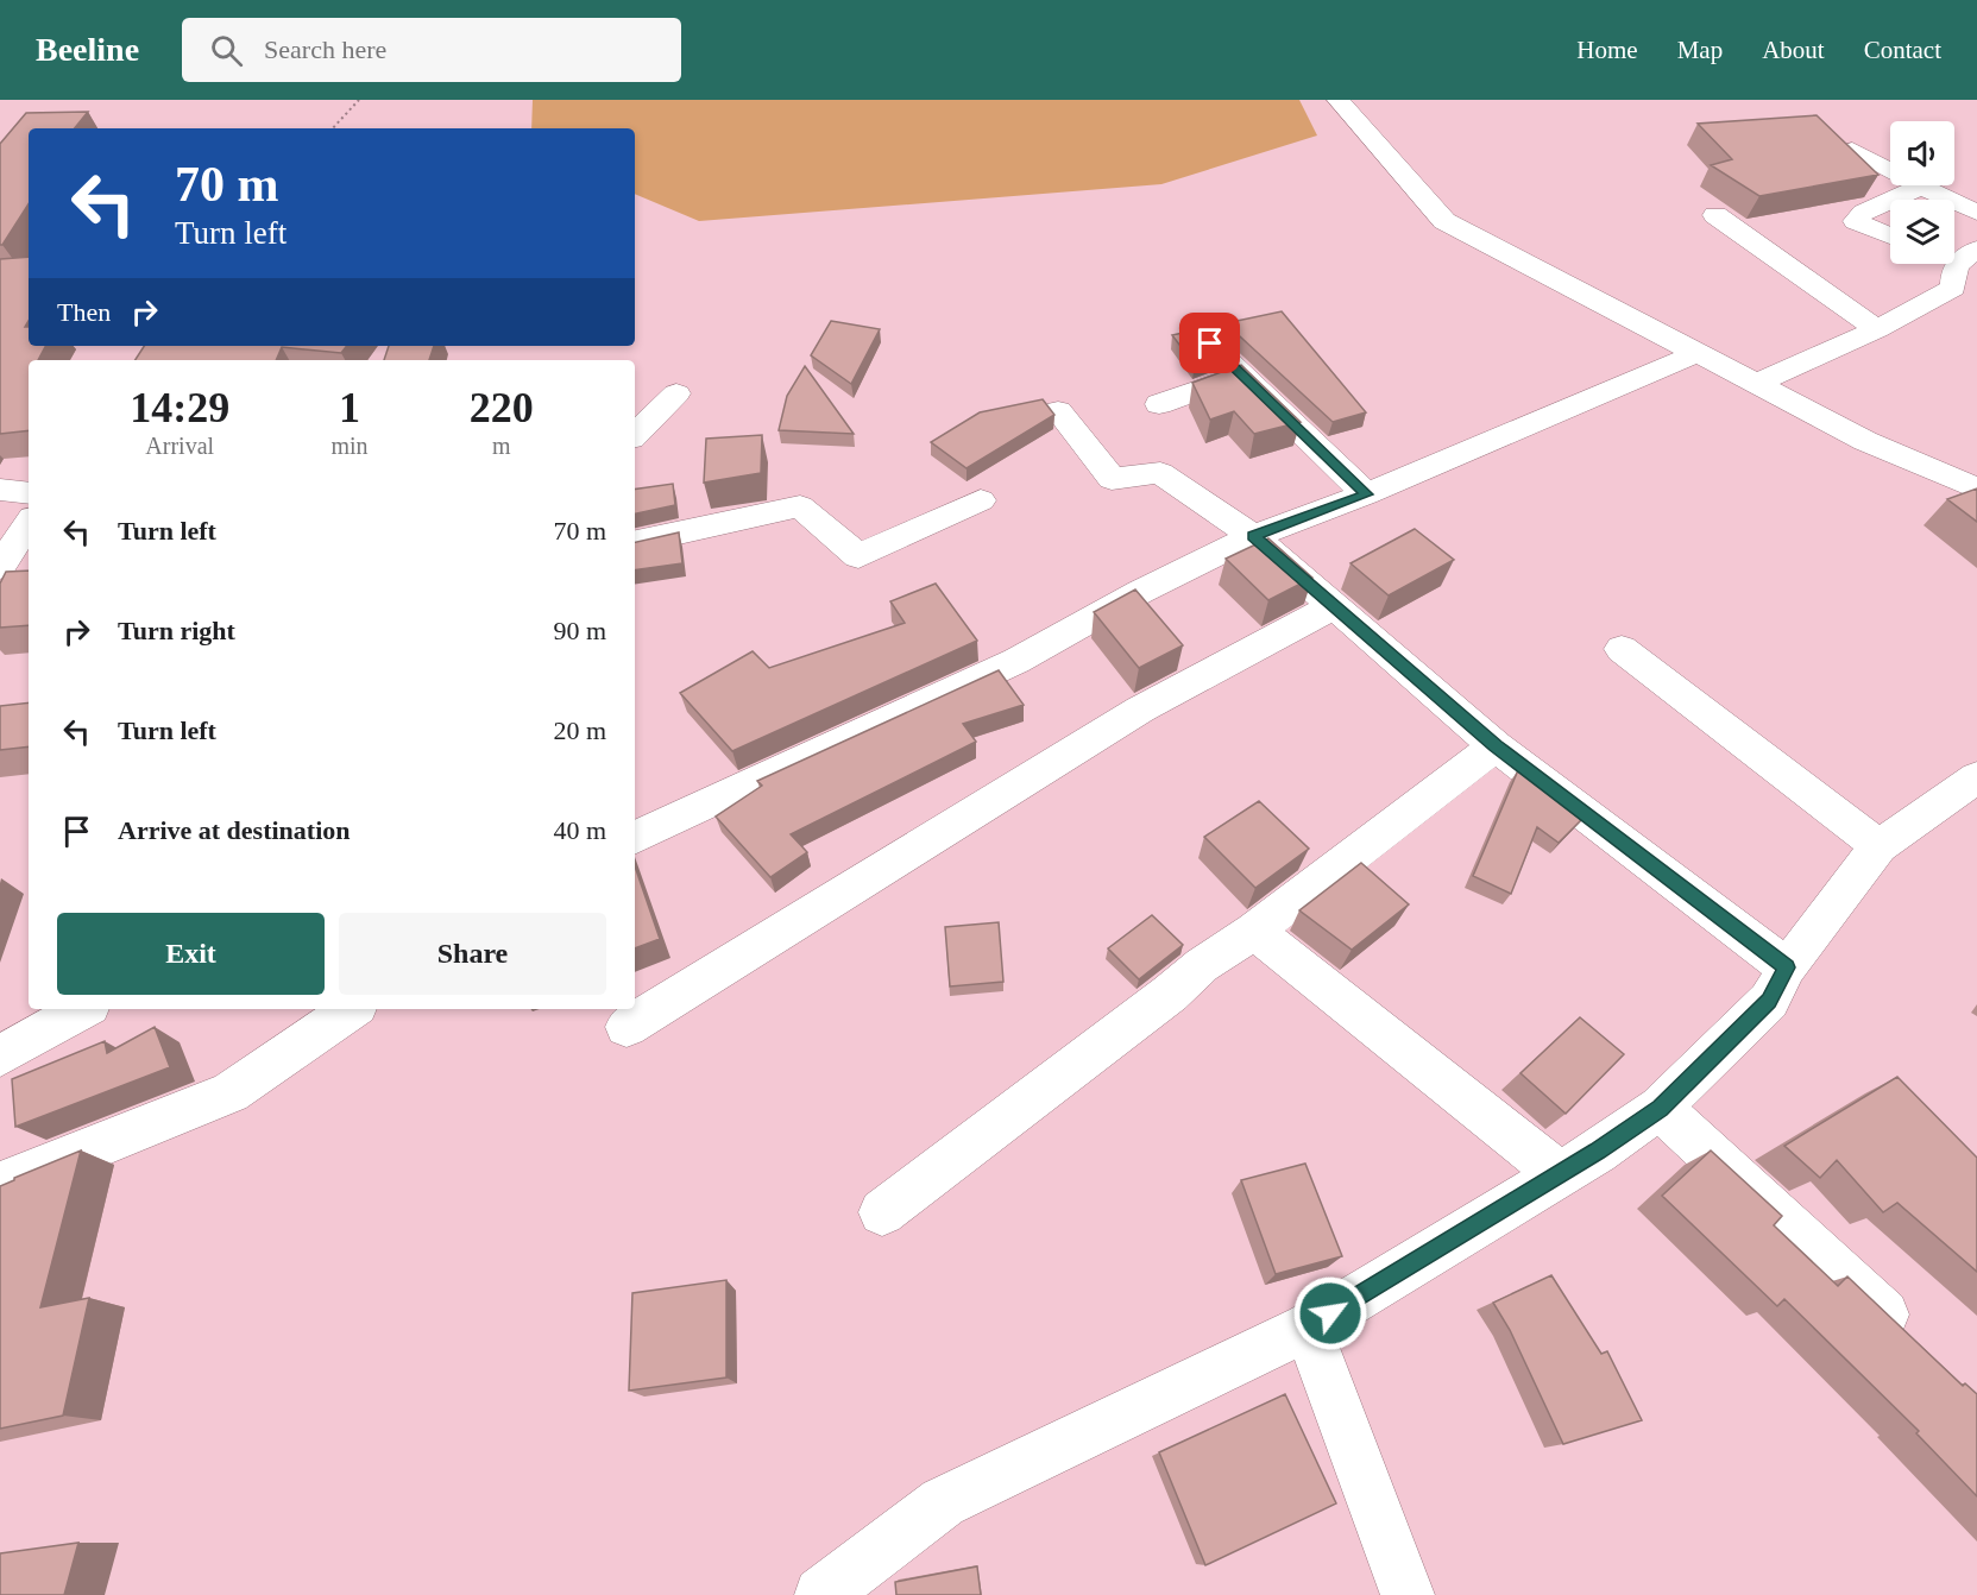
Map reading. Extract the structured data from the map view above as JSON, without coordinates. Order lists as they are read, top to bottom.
{
  "page": {
    "header": "Beeline",
    "search": "Search here",
    "nav": [
      "Home",
      "Map",
      "About",
      "Contact"
    ],
    "turn": ["70 m", "Turn left"],
    "then": "Then",
    "eta": [
      "14:29",
      "Arrival",
      "1",
      "min",
      "220",
      "m"
    ],
    "list": [
      {
        "name": "Turn left",
        "value": "70 m"
      },
      {
        "name": "Turn right",
        "value": "90 m"
      },
      {
        "name": "Turn left",
        "value": "20 m"
      },
      {
        "name": "Arrive at destination",
        "value": "40 m"
      }
    ],
    "buttons": ["Exit", "Share"]
  }
}
